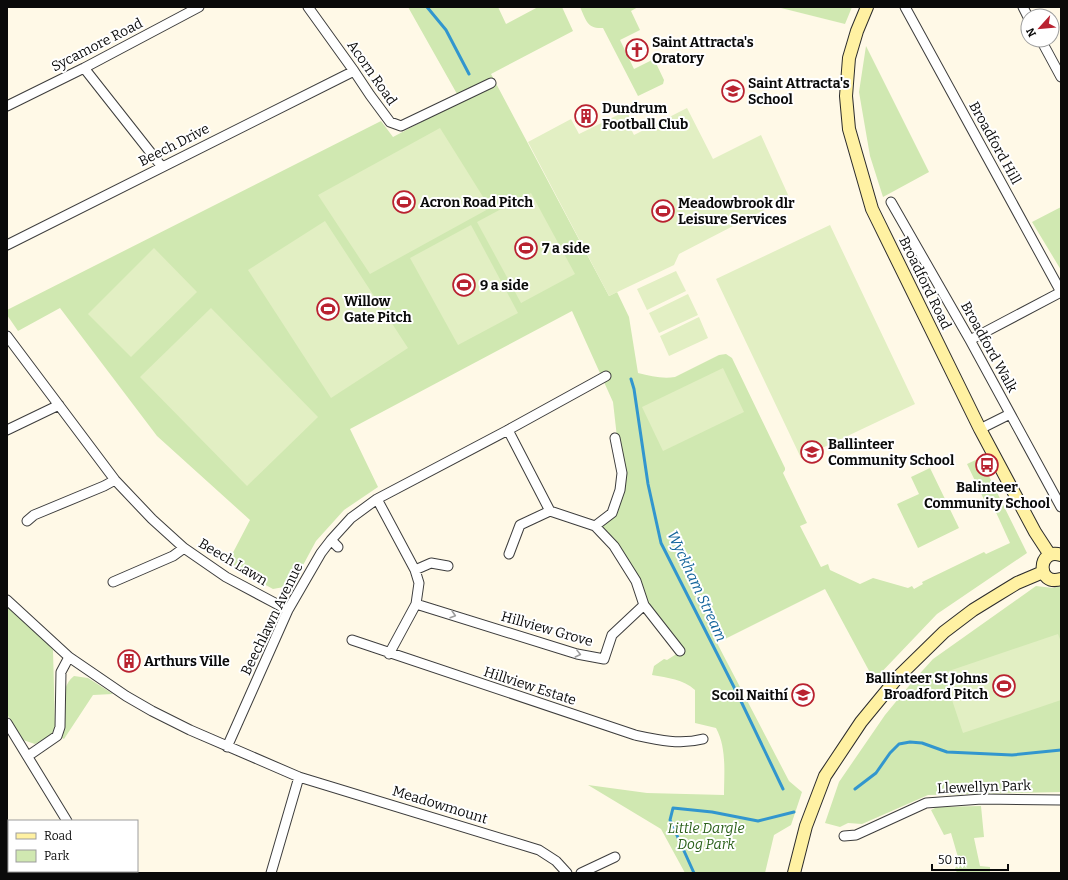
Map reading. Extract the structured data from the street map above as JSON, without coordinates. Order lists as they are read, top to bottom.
{
  "streets": {
    "street": [
      "Sycamore Road",
      "Acorn Road",
      "Broadford Hill",
      "Beech Drive",
      "Broadford Road",
      "Broadford Walk",
      "Beech Lawn",
      "Beechlawn Avenue",
      "Hillview Grove",
      "Hillview Estate",
      "Llewellyn Park",
      "Meadowmount"
    ]
  },
  "crossings": [
    ["Acorn Road", "Beech Drive"],
    ["Beech Lawn", "Beechlawn Avenue"],
    ["Beechlawn Avenue", "Meadowmount"]
  ],
  "one_way": ["Hillview Grove"],
  "water": ["Wyckham Stream"],
  "parks": ["Little Dargle Dog Park"],
  "places": {
    "church": ["Saint Attracta's Oratory"],
    "school or university": ["Saint Attracta's School", "Ballinteer Community School", "Scoil Naithí"],
    "building": ["Dundrum Football Club", "Arthurs Ville"],
    "sports": [
      "Acron Road Pitch",
      "Meadowbrook dlr Leisure Services",
      "7 a side",
      "9 a side",
      "Willow Gate Pitch",
      "Ballinteer St Johns Broadford Pitch"
    ],
    "bus stop": ["Balinteer Community School"]
  },
  "legend": ["Road", "Park"],
  "scale_bar": "50 m",
  "north": "bottom left"
}
